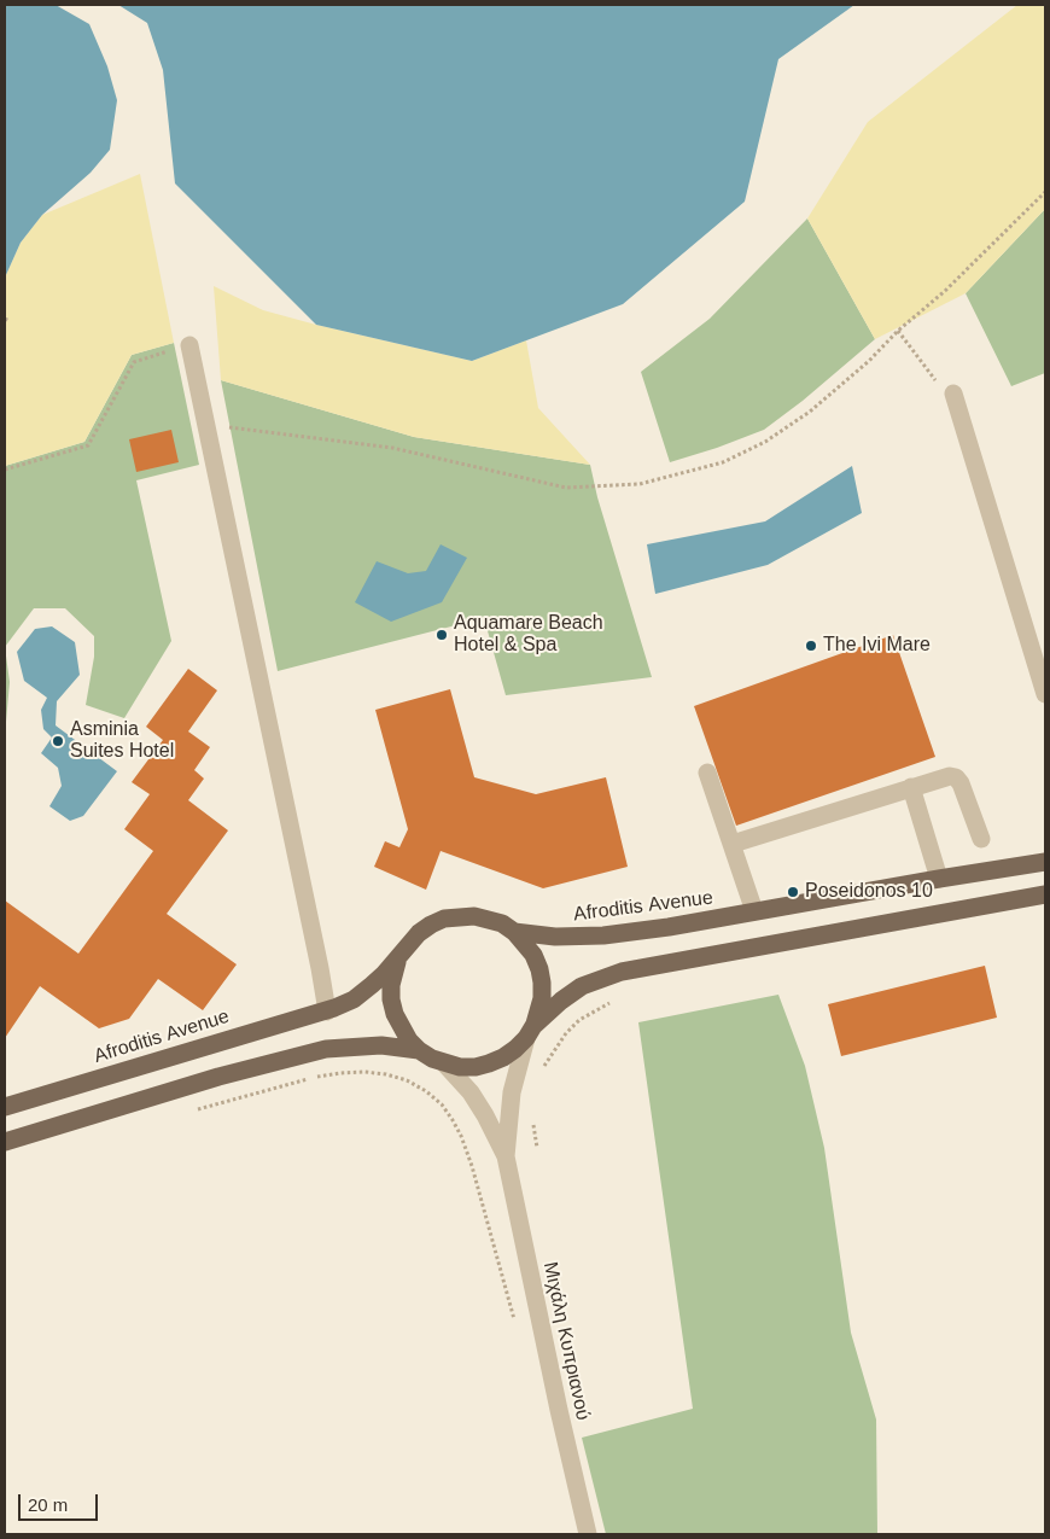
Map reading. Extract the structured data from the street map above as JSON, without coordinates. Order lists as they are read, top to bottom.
{
  "streets": {
    "main road": ["Afroditis Avenue"],
    "street": ["Μιχάλη Κυπριανού"]
  },
  "crossings": [
    ["Afroditis Avenue", "Μιχάλη Κυπριανού"]
  ],
  "places": [
    "Aquamare Beach Hotel & Spa",
    "The Ivi Mare",
    "Asminia Suites Hotel",
    "Poseidonos 10"
  ],
  "scale_bar": "20 m"
}
